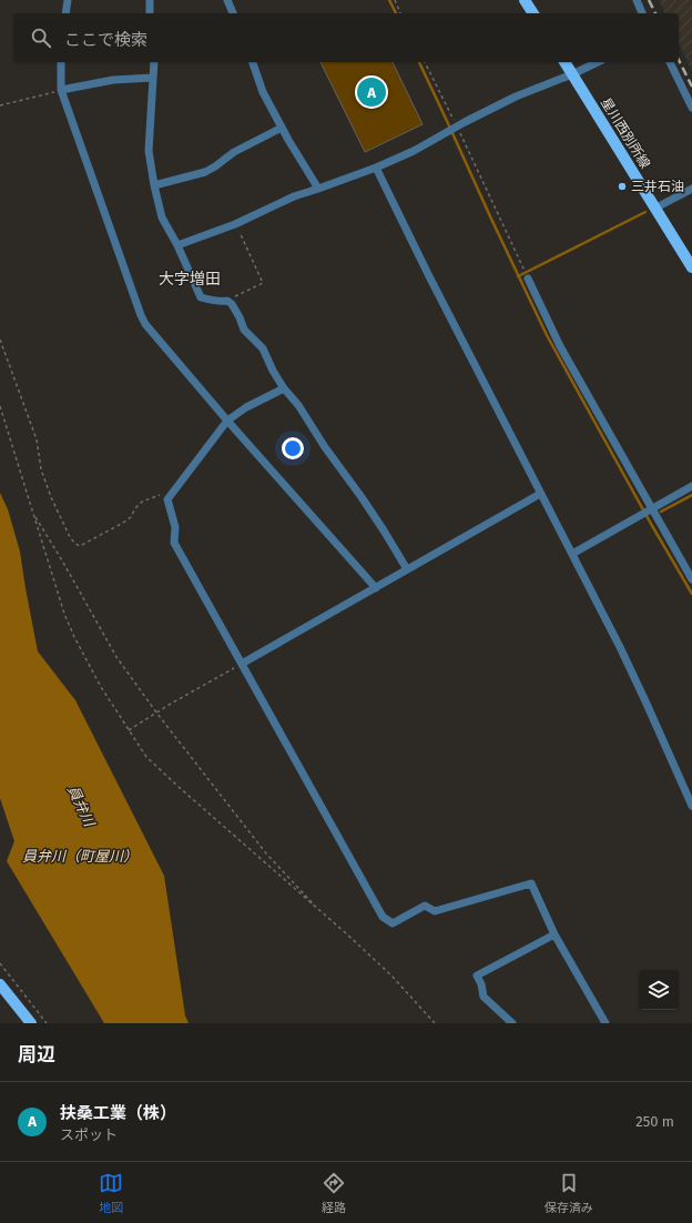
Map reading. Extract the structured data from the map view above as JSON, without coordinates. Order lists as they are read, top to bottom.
{
  "streets": {
    "main road": ["星川西別所線"]
  },
  "districts": ["大字増田"],
  "water": ["員弁川", "員弁川（町屋川）"],
  "places": ["三井石油"],
  "page": {
    "search": "ここで検索",
    "pins": "A",
    "heading": "周辺",
    "list": [
      {
        "mark": "A",
        "name": "扶桑工業（株）",
        "note": "スポット",
        "value": "250 m"
      }
    ],
    "nav": ["地図", "経路", "保存済み"]
  }
}
